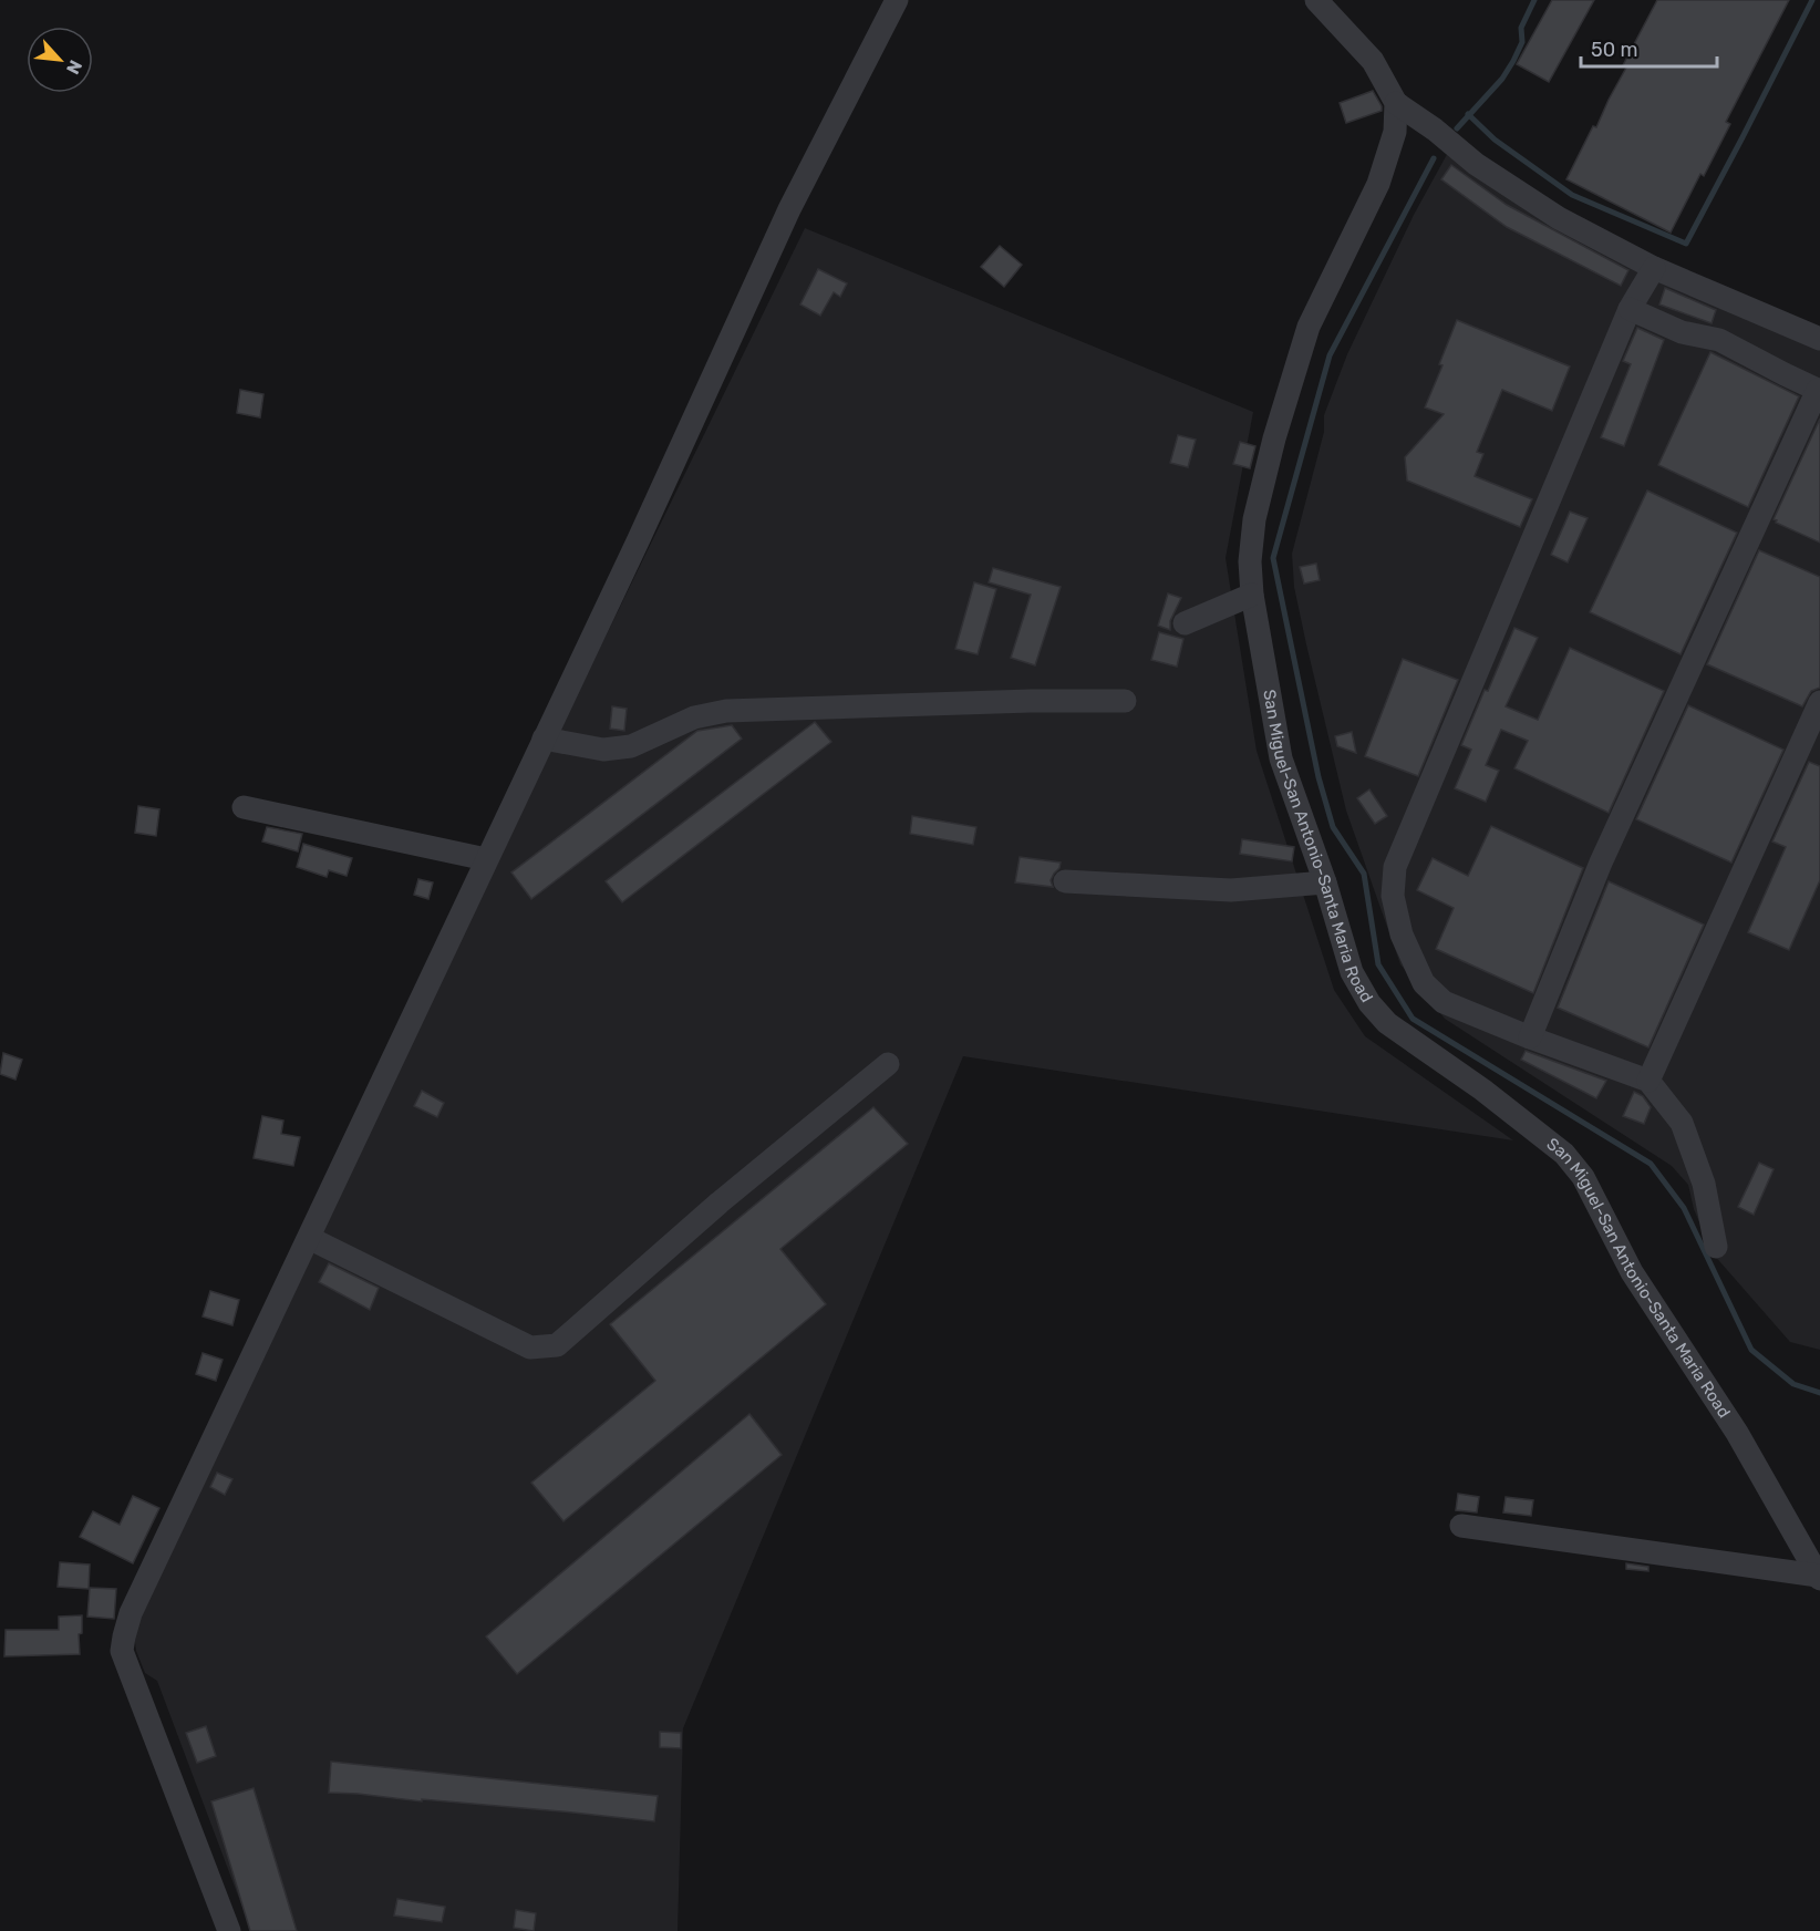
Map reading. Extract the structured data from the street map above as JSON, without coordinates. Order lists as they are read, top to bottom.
{
  "streets": {
    "street": ["San Miguel-San Antonio-Santa Maria Road"]
  },
  "scale_bar": "50 m",
  "north": "bottom right"
}
